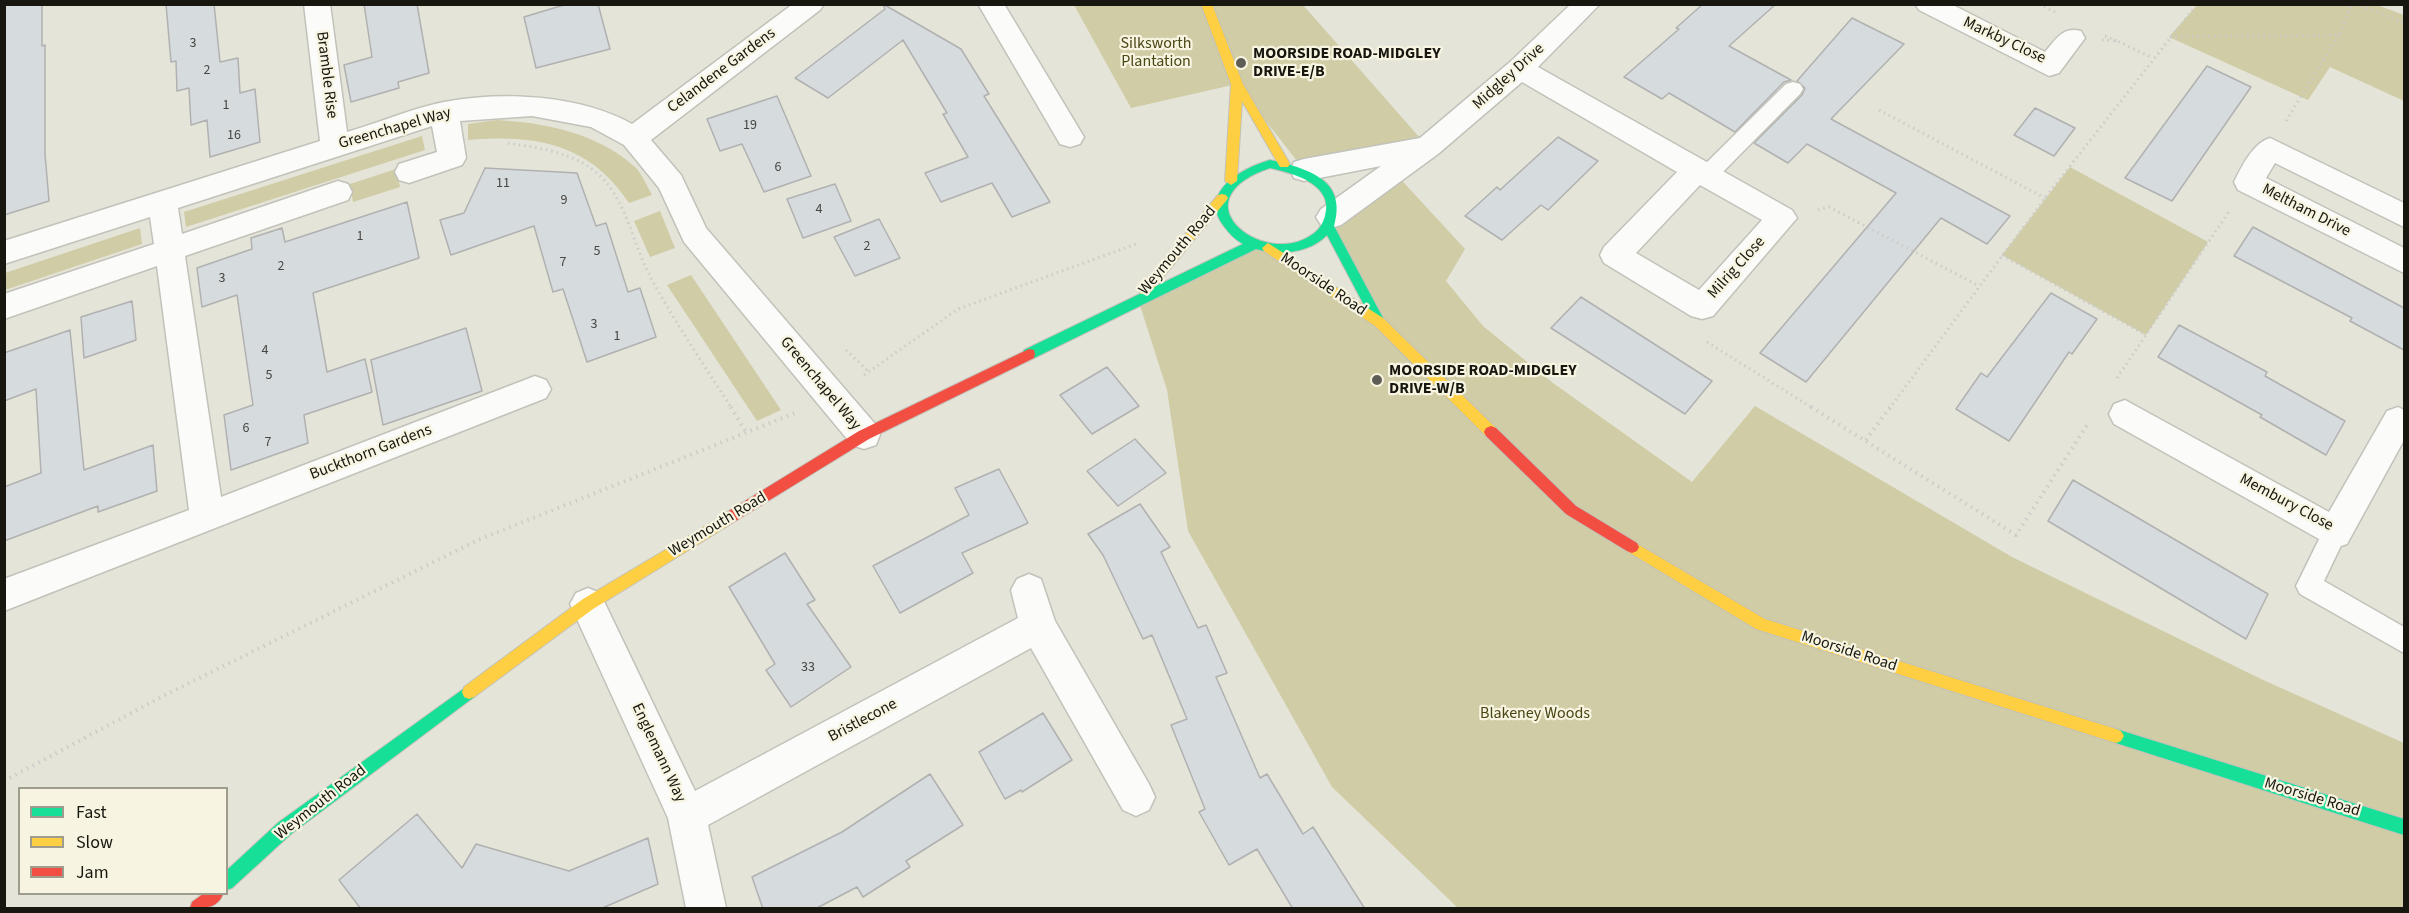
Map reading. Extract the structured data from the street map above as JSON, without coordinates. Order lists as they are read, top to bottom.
{
  "streets": {
    "street": [
      "Markby Close",
      "Celandene Gardens",
      "Bramble Rise",
      "Midgley Drive",
      "Greenchapel Way",
      "Meltham Drive",
      "Weymouth Road",
      "Milrig Close",
      "Moorside Road",
      "Buckthorn Gardens",
      "Membury Close",
      "Bristlecone",
      "Englemann Way"
    ]
  },
  "crossings": [
    ["Celandene Gardens", "Greenchapel Way"],
    ["Bramble Rise", "Greenchapel Way"],
    ["Midgley Drive", "Weymouth Road"],
    ["Midgley Drive", "Moorside Road"],
    ["Greenchapel Way", "Weymouth Road"],
    ["Weymouth Road", "Moorside Road"],
    ["Weymouth Road", "Englemann Way"],
    ["Bristlecone", "Englemann Way"]
  ],
  "parks": ["Silksworth Plantation", "Blakeney Woods"],
  "places": ["MOORSIDE ROAD-MIDGLEY DRIVE-E/B", "MOORSIDE ROAD-MIDGLEY DRIVE-W/B"],
  "house_numbers": [
    "3",
    "2",
    "1",
    "19",
    "16",
    "6",
    "11",
    "9",
    "4",
    "1",
    "2",
    "5",
    "7",
    "2",
    "3",
    "3",
    "1",
    "4",
    "5",
    "6",
    "7",
    "33"
  ],
  "legend": ["Fast", "Slow", "Jam"]
}
